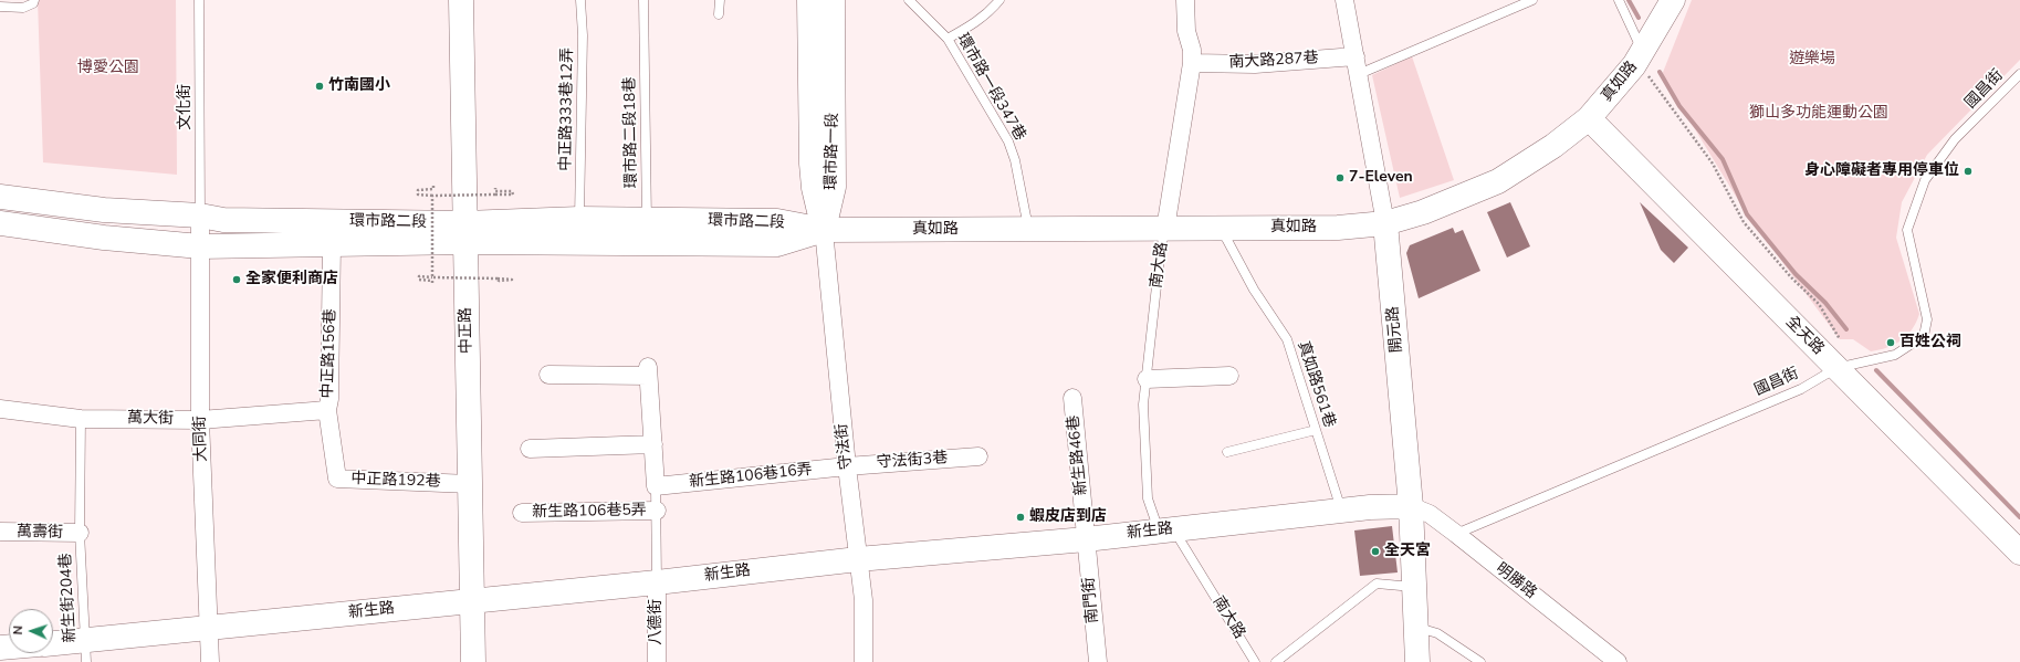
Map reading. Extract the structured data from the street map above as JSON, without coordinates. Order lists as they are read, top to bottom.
{
  "streets": {
    "main road": [
      "真如路",
      "環市路一段",
      "環市路二段",
      "開元路",
      "中正路",
      "全天路",
      "新生路"
    ],
    "street": [
      "南大路287巷",
      "南大路",
      "中正路156巷",
      "萬大街",
      "大同街",
      "守法街",
      "新生路46巷",
      "守法街3巷",
      "新生路106巷16弄",
      "中正路192巷",
      "新生路106巷5弄",
      "萬壽街",
      "明勝路",
      "南門街",
      "八德街"
    ],
    "lane": [
      "環市路一段347巷",
      "國昌街",
      "文化街",
      "中正路333巷12弄",
      "環市路二段18巷",
      "真如路561巷",
      "新生街204巷"
    ]
  },
  "crossings": [
    ["南大路287巷", "南大路"],
    ["南大路287巷", "開元路"],
    ["真如路", "環市路一段347巷"],
    ["真如路", "環市路一段"],
    ["真如路", "環市路二段"],
    ["真如路", "南大路"],
    ["真如路", "開元路"],
    ["真如路", "全天路"],
    ["真如路", "真如路561巷"],
    ["真如路", "守法街"],
    ["國昌街", "全天路"],
    ["國昌街", "明勝路"],
    ["文化街", "環市路二段"],
    ["文化街", "大同街"],
    ["中正路333巷12弄", "環市路二段"],
    ["環市路二段18巷", "環市路二段"],
    ["環市路一段", "環市路二段"],
    ["環市路一段", "守法街"],
    ["環市路二段", "中正路"],
    ["環市路二段", "中正路156巷"],
    ["環市路二段", "大同街"],
    ["環市路二段", "守法街"],
    ["南大路", "新生路"],
    ["開元路", "新生路"],
    ["開元路", "明勝路"],
    ["中正路", "中正路192巷"],
    ["中正路", "新生路"],
    ["中正路156巷", "萬大街"],
    ["中正路156巷", "中正路192巷"],
    ["真如路561巷", "新生路"],
    ["萬大街", "大同街"],
    ["萬大街", "中正路192巷"],
    ["萬大街", "新生街204巷"],
    ["大同街", "新生路"],
    ["守法街", "守法街3巷"],
    ["守法街", "新生路106巷16弄"],
    ["守法街", "新生路"],
    ["新生路46巷", "新生路"],
    ["新生路46巷", "南門街"],
    ["守法街3巷", "新生路106巷16弄"],
    ["新生路", "明勝路"],
    ["新生路", "新生街204巷"],
    ["新生路", "南門街"],
    ["新生路", "八德街"],
    ["萬壽街", "新生街204巷"]
  ],
  "parks": ["遊樂場", "博愛公園", "獅山多功能運動公園"],
  "places": [
    "竹南國小",
    "身心障礙者專用停車位",
    "7-Eleven",
    "全家便利商店",
    "百姓公祠",
    "蝦皮店到店",
    "全天宮"
  ],
  "north": "left"
}
